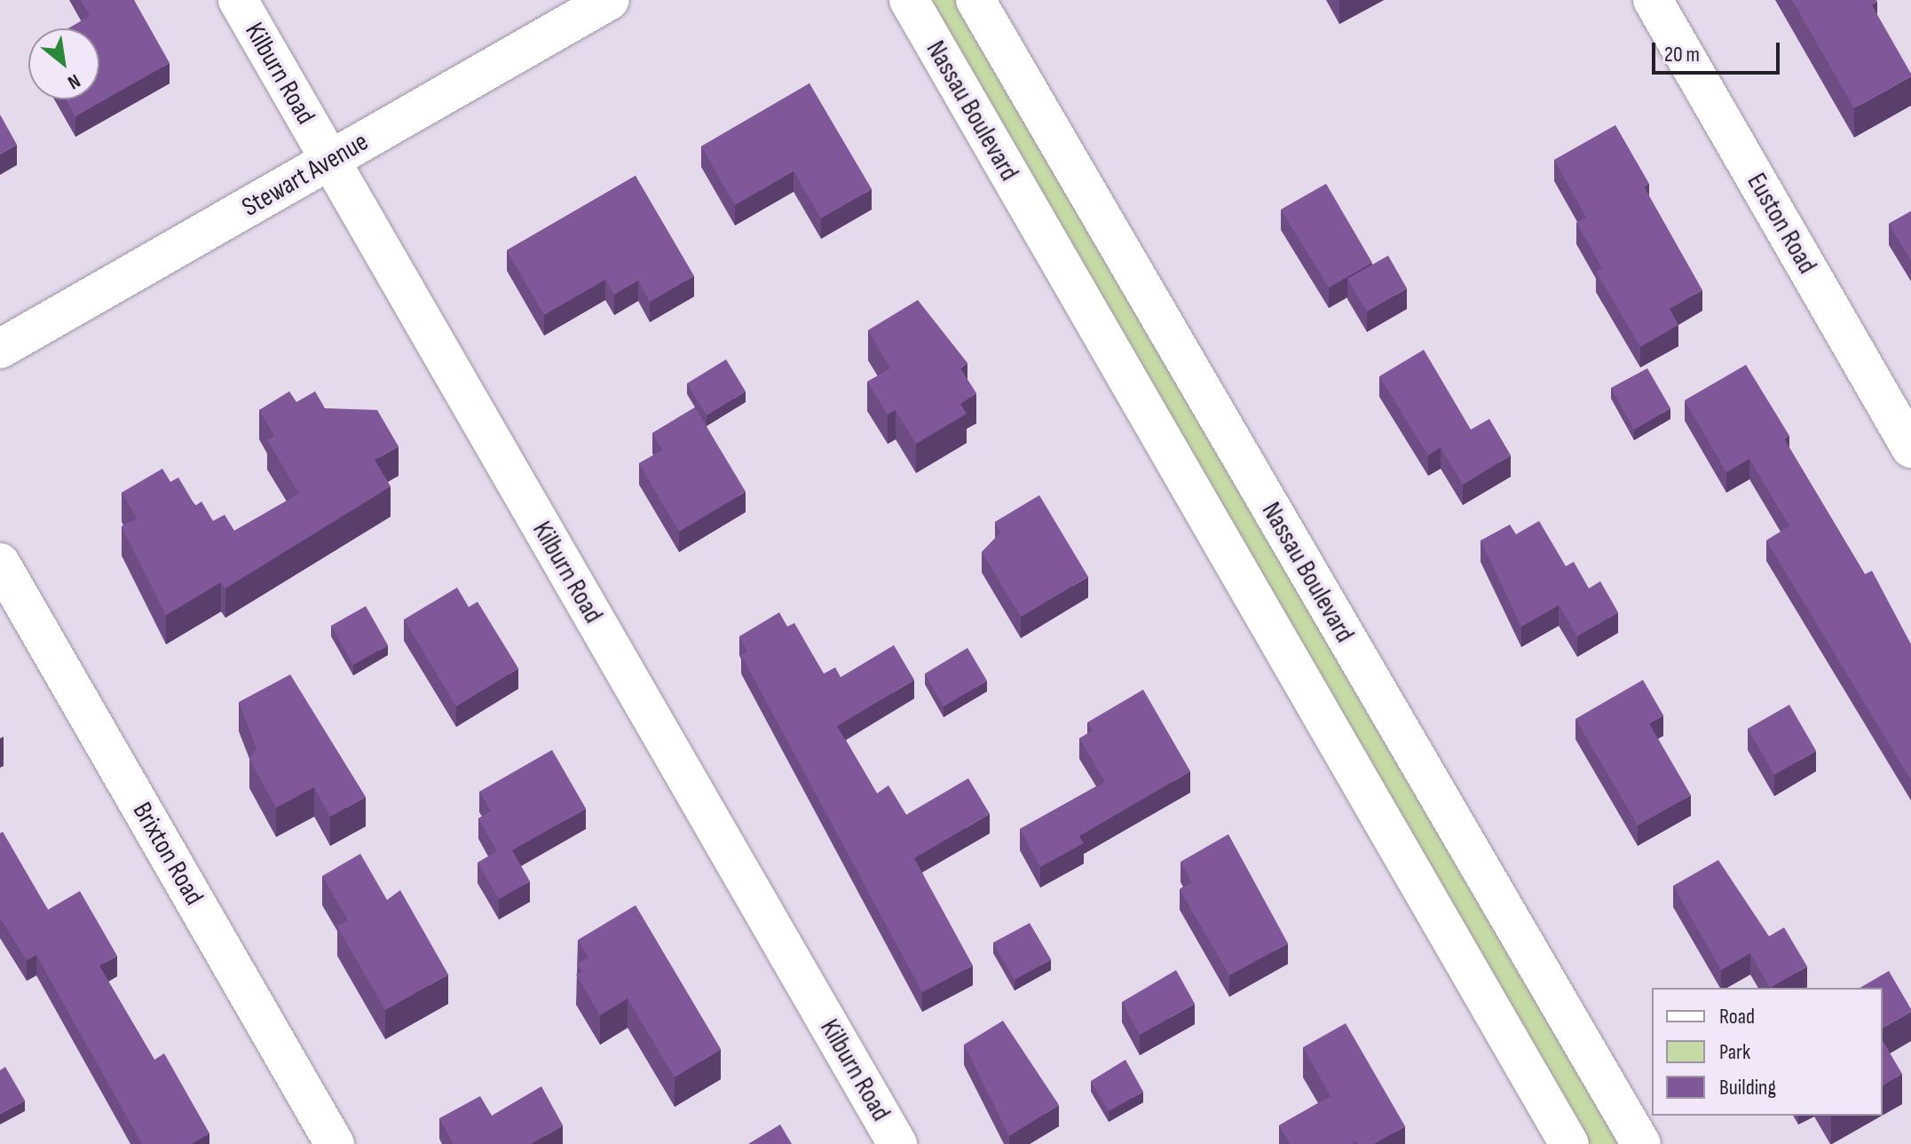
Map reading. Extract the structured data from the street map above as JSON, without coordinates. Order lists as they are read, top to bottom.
{
  "streets": {
    "main road": [
      "Kilburn Road",
      "Nassau Boulevard",
      "Stewart Avenue",
      "Euston Road",
      "Brixton Road"
    ]
  },
  "crossings": [
    ["Kilburn Road", "Stewart Avenue"]
  ],
  "legend": ["Road", "Park", "Building"],
  "scale_bar": "20 m",
  "north": "bottom right"
}
